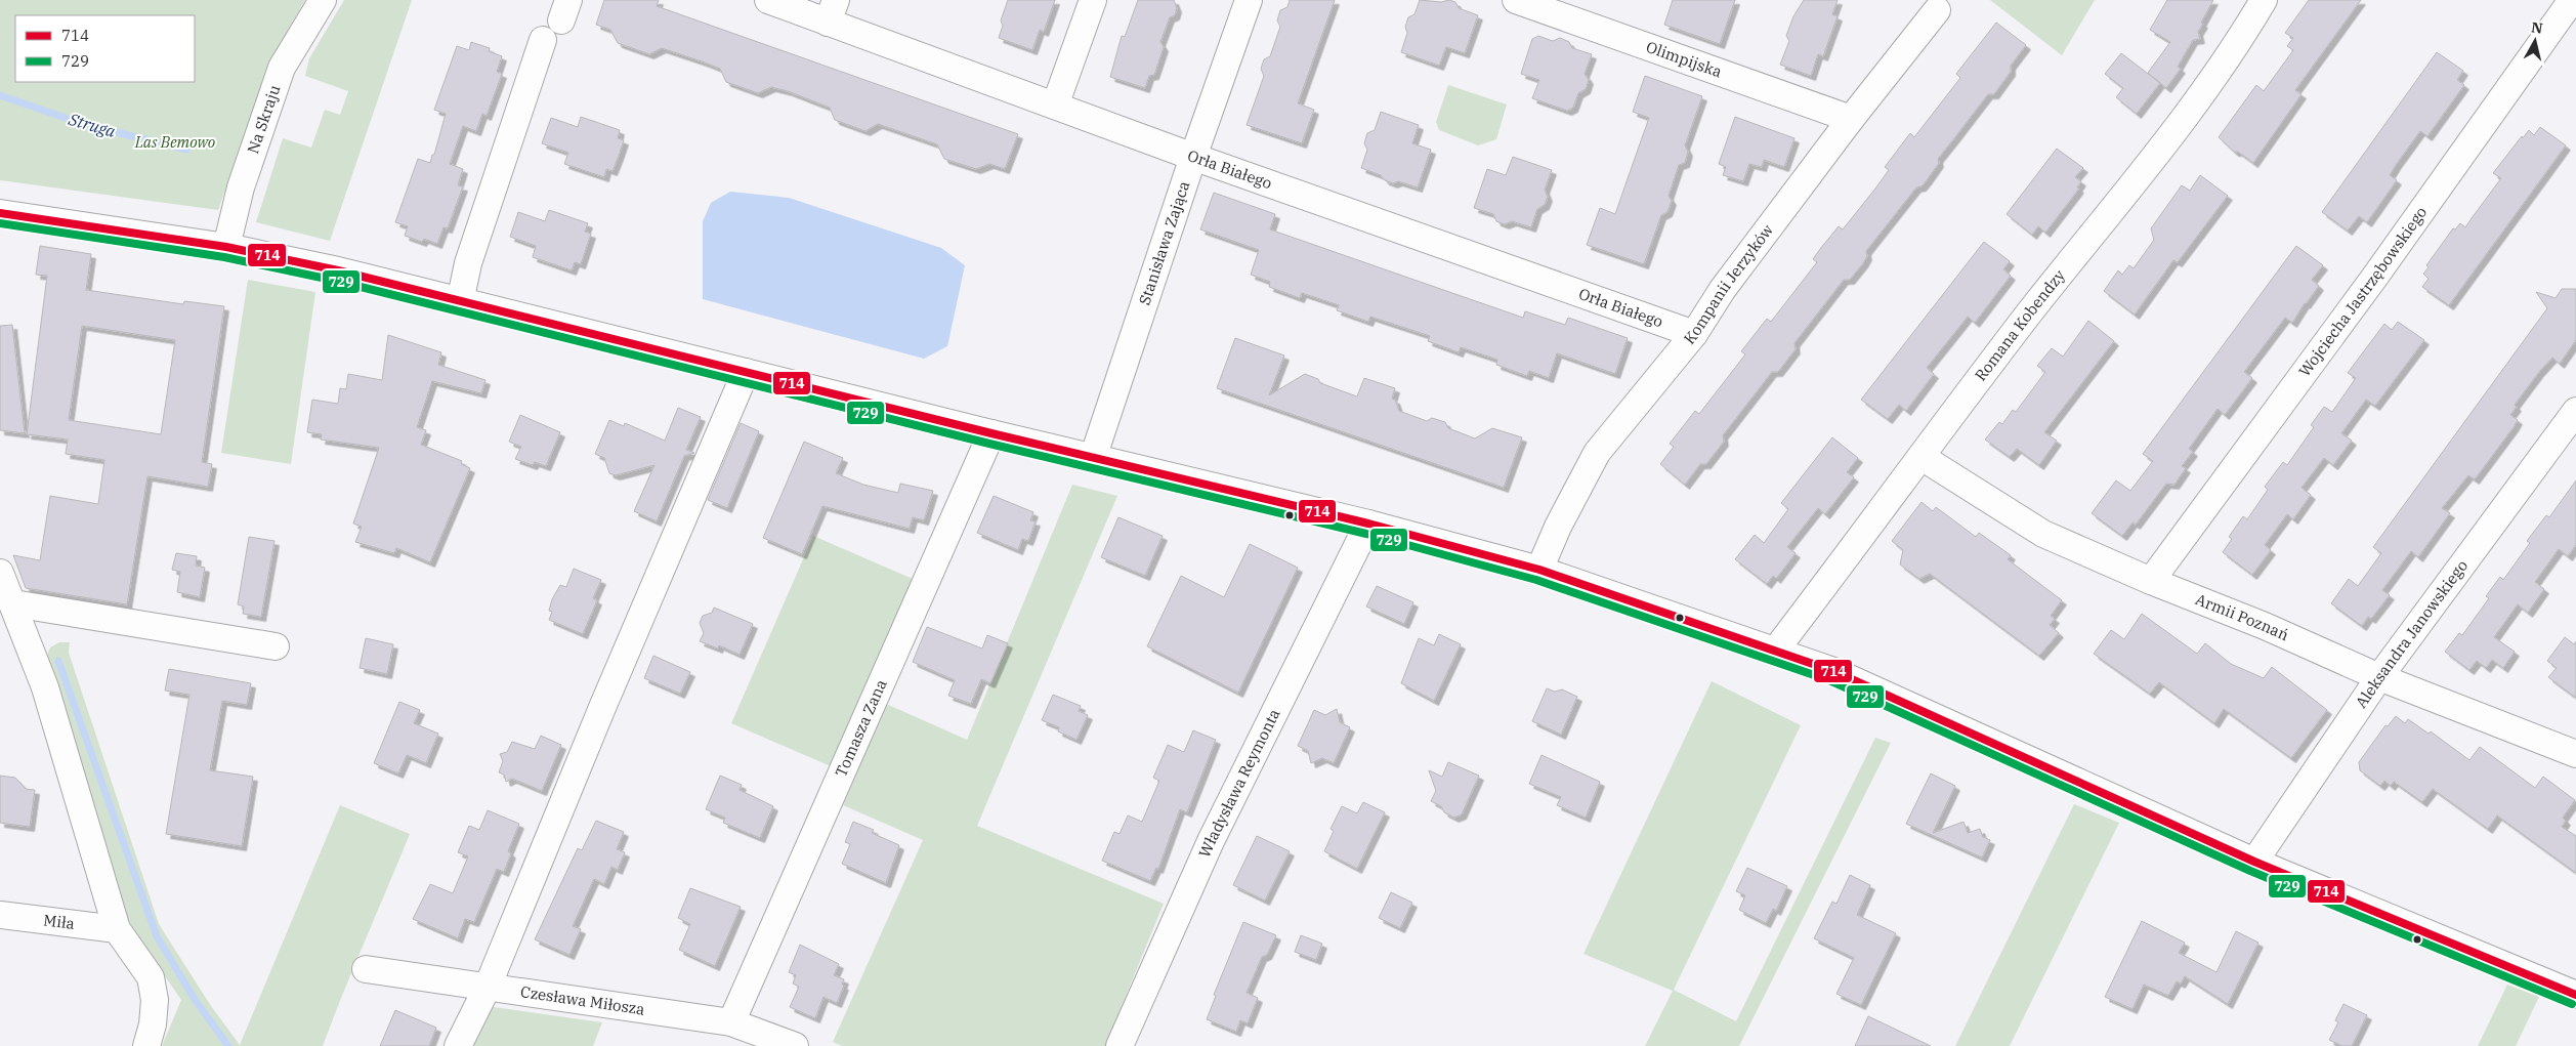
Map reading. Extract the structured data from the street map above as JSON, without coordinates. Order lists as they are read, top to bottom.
{
  "streets": {
    "street": [
      "Olimpijska",
      "Na Skraju",
      "Orła Białego",
      "Stanisława Zająca",
      "Kompanii Jerzyków",
      "Wojciecha Jastrzębowskiego",
      "Romana Kobendzy",
      "Armii Poznań",
      "Aleksandra Janowskiego",
      "Tomasza Zana",
      "Władysława Reymonta",
      "Miła",
      "Czesława Miłosza"
    ]
  },
  "crossings": [
    ["Olimpijska", "Kompanii Jerzyków"],
    ["Orła Białego", "Stanisława Zająca"],
    ["Orła Białego", "Kompanii Jerzyków"],
    ["Wojciecha Jastrzębowskiego", "Armii Poznań"],
    ["Romana Kobendzy", "Armii Poznań"],
    ["Armii Poznań", "Aleksandra Janowskiego"],
    ["Tomasza Zana", "Czesława Miłosza"]
  ],
  "water": ["Struga"],
  "parks": ["Las Bemowo"],
  "lines": ["transit line 714", "transit line 729"],
  "legend": ["714", "729"],
  "north": "top"
}
